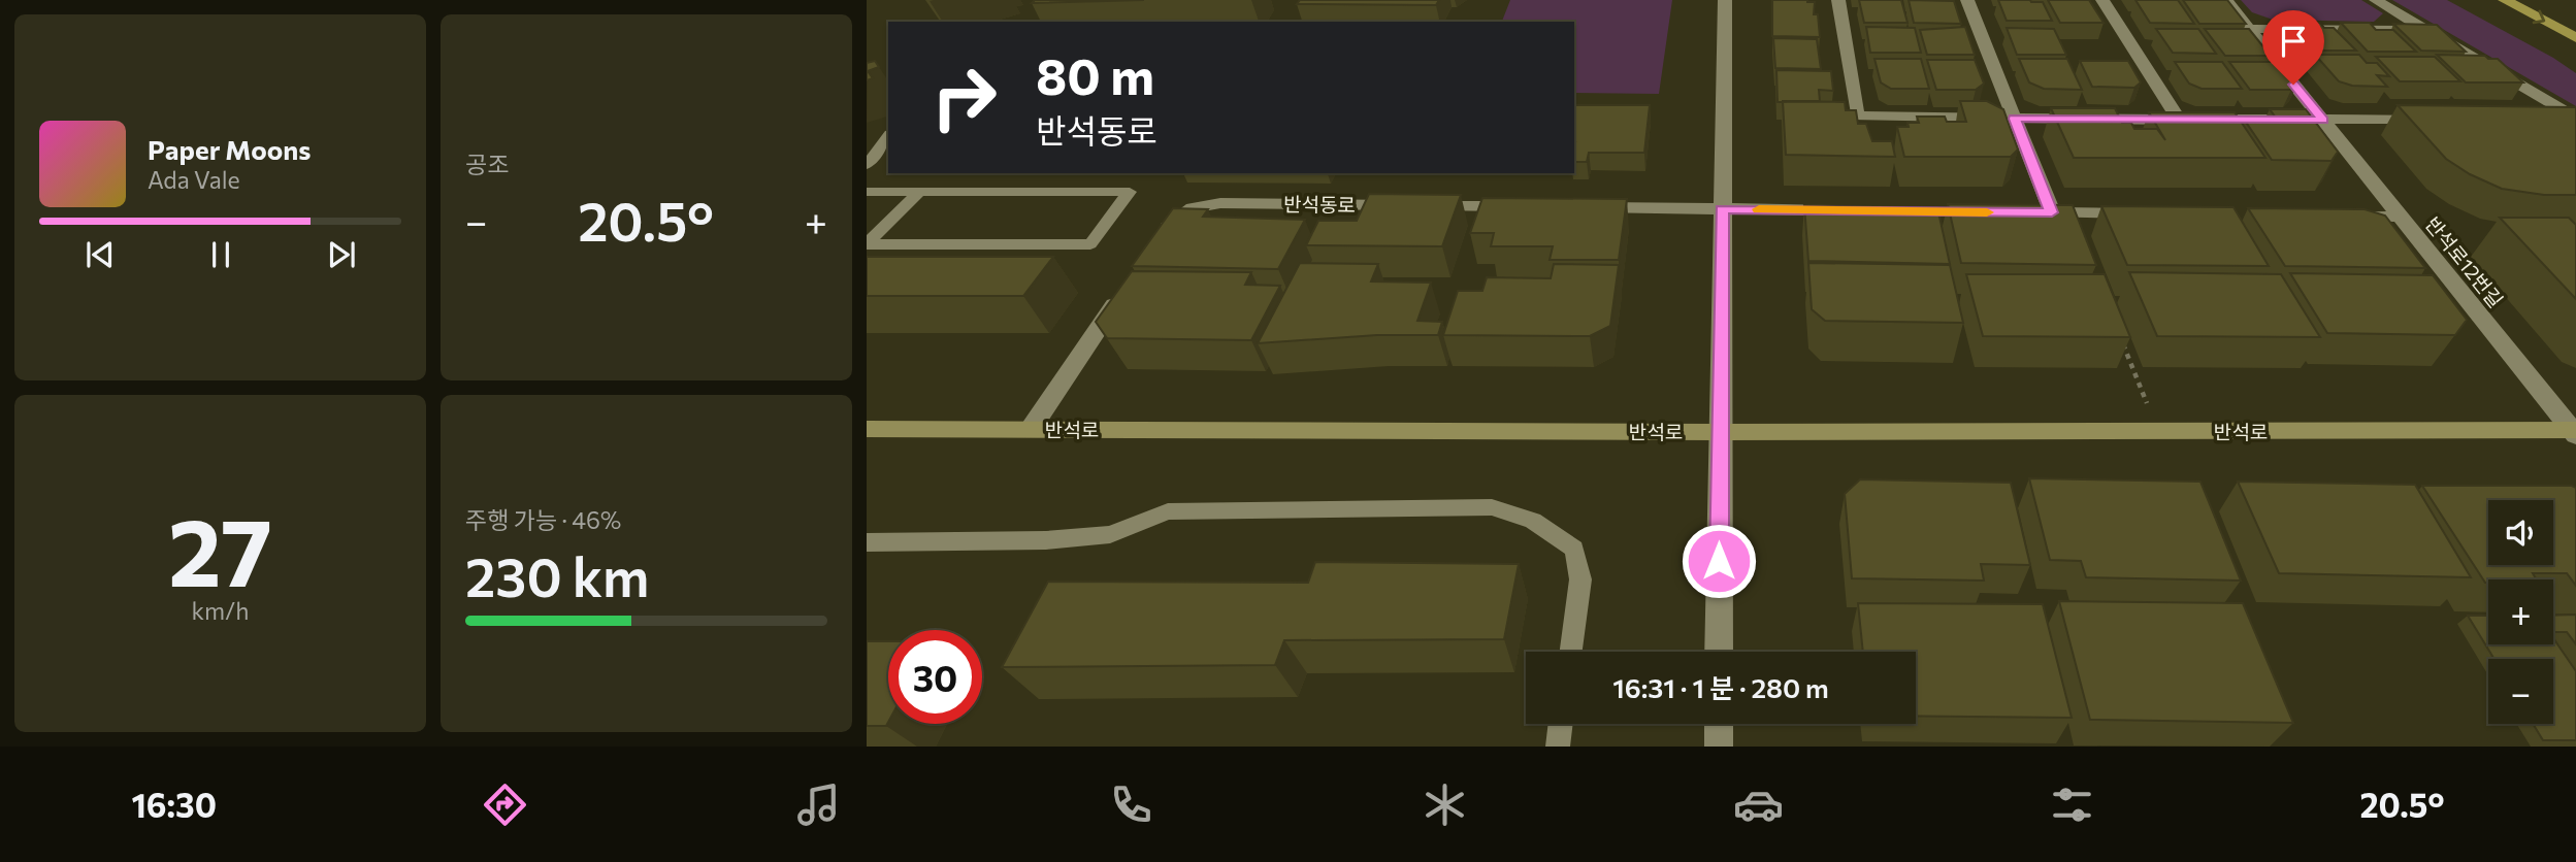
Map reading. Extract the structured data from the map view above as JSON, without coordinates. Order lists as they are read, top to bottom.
{
  "streets": {
    "street": ["반석동로", "반석로12번길", "반석로"]
  },
  "crossings": [
    ["반석로12번길", "반석로"]
  ],
  "page": {
    "tile": [
      "공조",
      ["27", "km/h"],
      ["주행 가능 · 46%", "230 km"]
    ],
    "turn": ["80 m", "반석동로"],
    "song": ["Paper Moons", "Ada Vale"],
    "heat": ["−", "20.5°", "+"],
    "map_buttons": ["+", "−"],
    "limit": "30",
    "trip": "16:31 · 1 분 · 280 m",
    "tabs": ["16:30", "20.5°"]
  }
}
